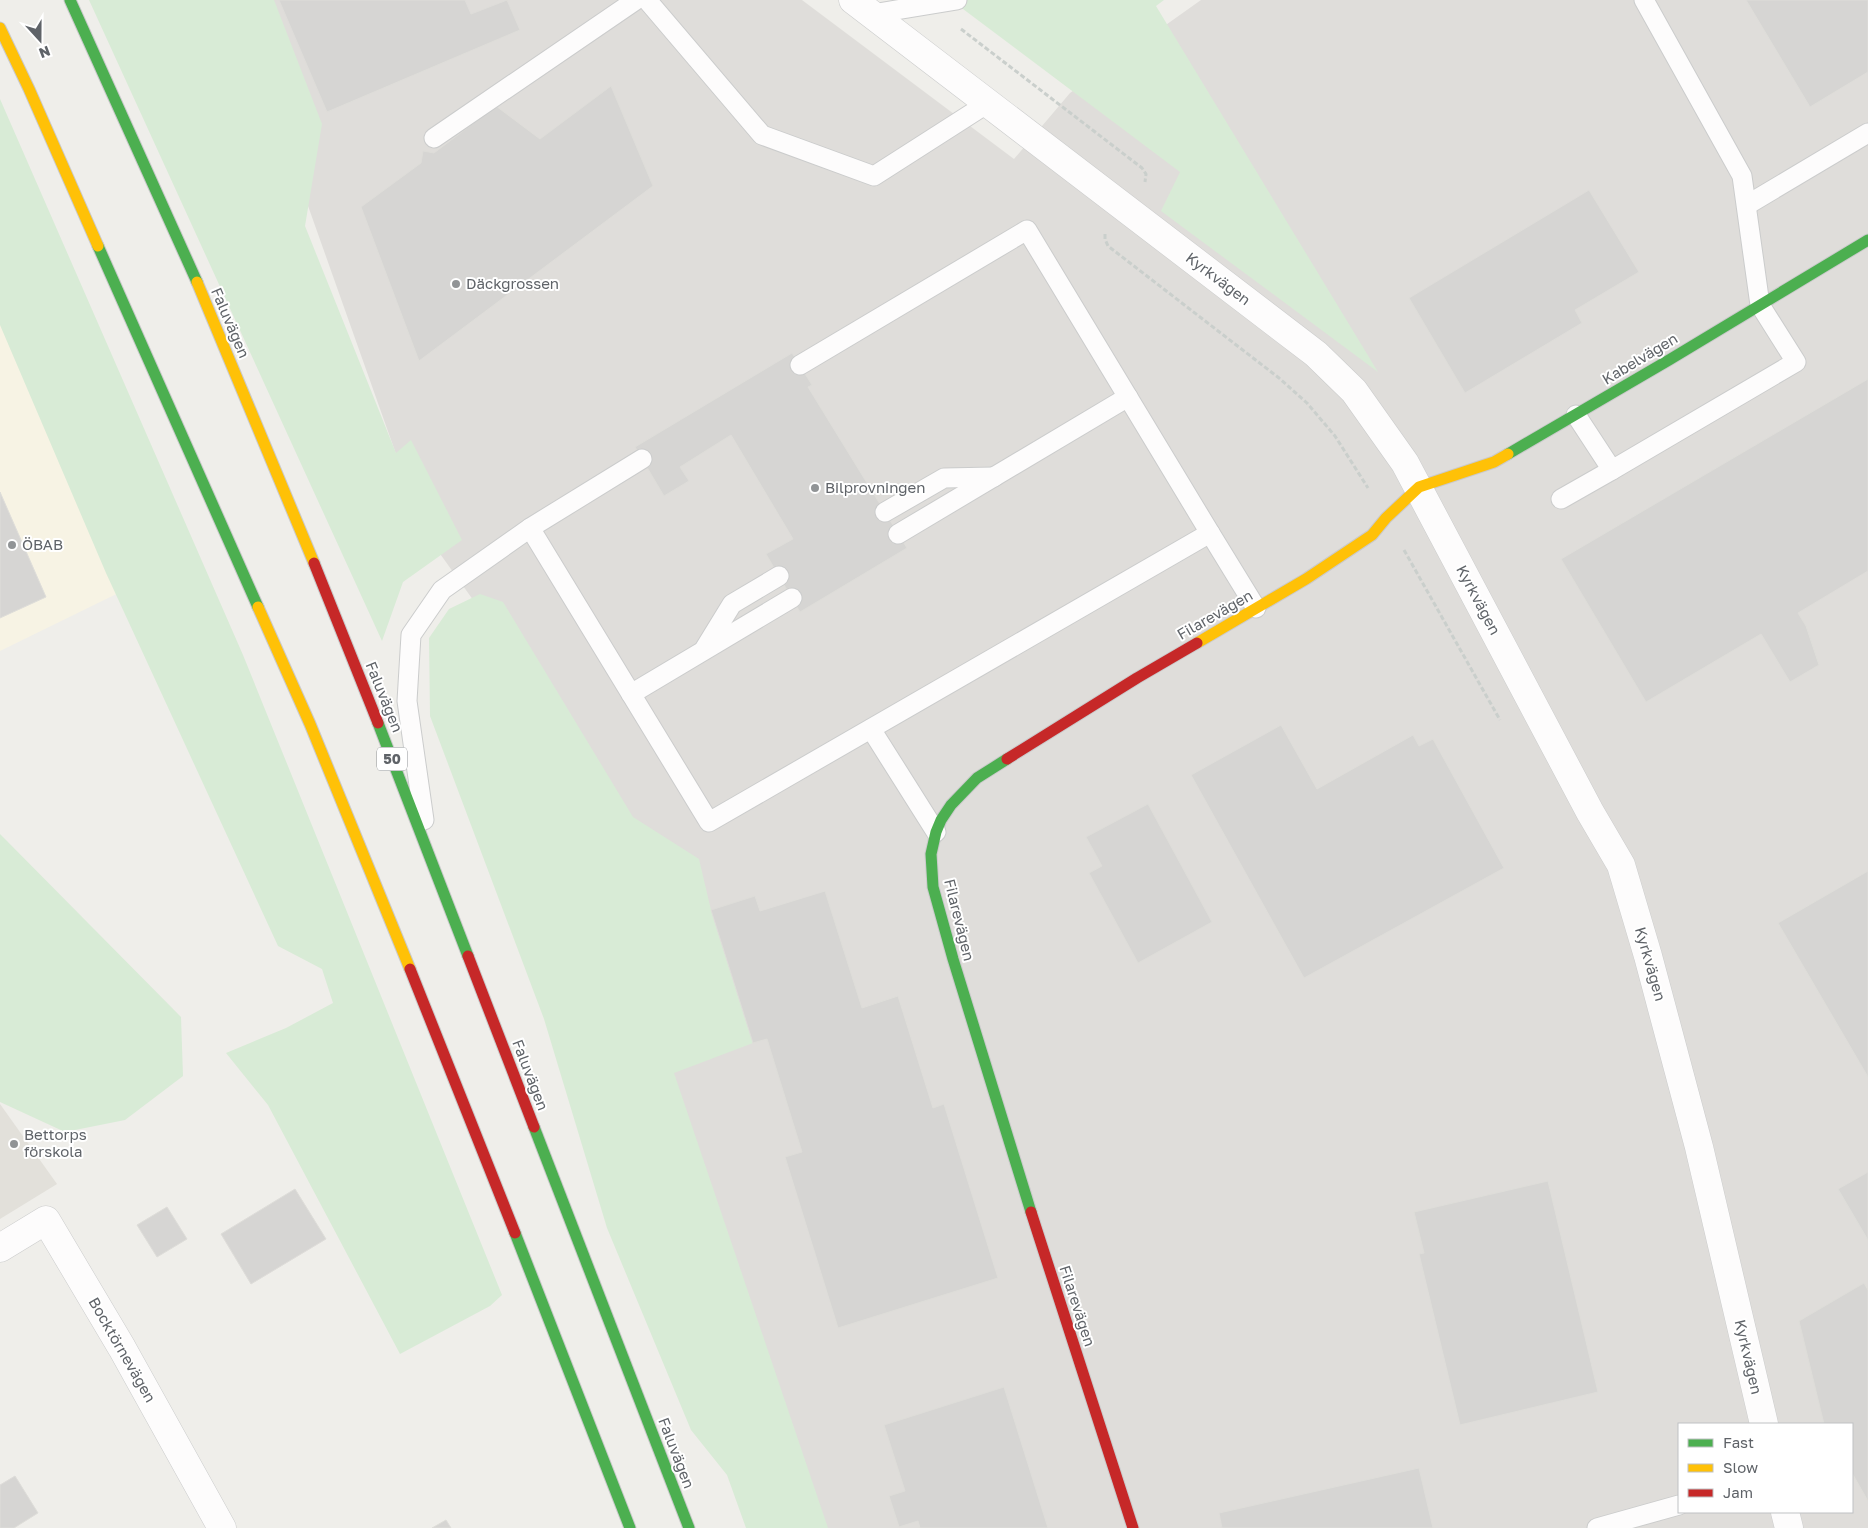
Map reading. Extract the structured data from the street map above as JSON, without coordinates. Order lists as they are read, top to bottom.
{
  "streets": {
    "main road": [
      "Faluvägen",
      "Kabelvägen",
      "Filarevägen",
      "50"
    ],
    "street": ["Kyrkvägen", "Bocktörnevägen"]
  },
  "crossings": [
    ["Kyrkvägen", "Kabelvägen"],
    ["Kyrkvägen", "Filarevägen"],
    ["Kabelvägen", "Filarevägen"]
  ],
  "places": [
    "Däckgrossen",
    "Bilprovningen",
    "ÖBAB",
    "Bettorps förskola"
  ],
  "legend": ["Fast", "Slow", "Jam"],
  "north": "bottom"
}
